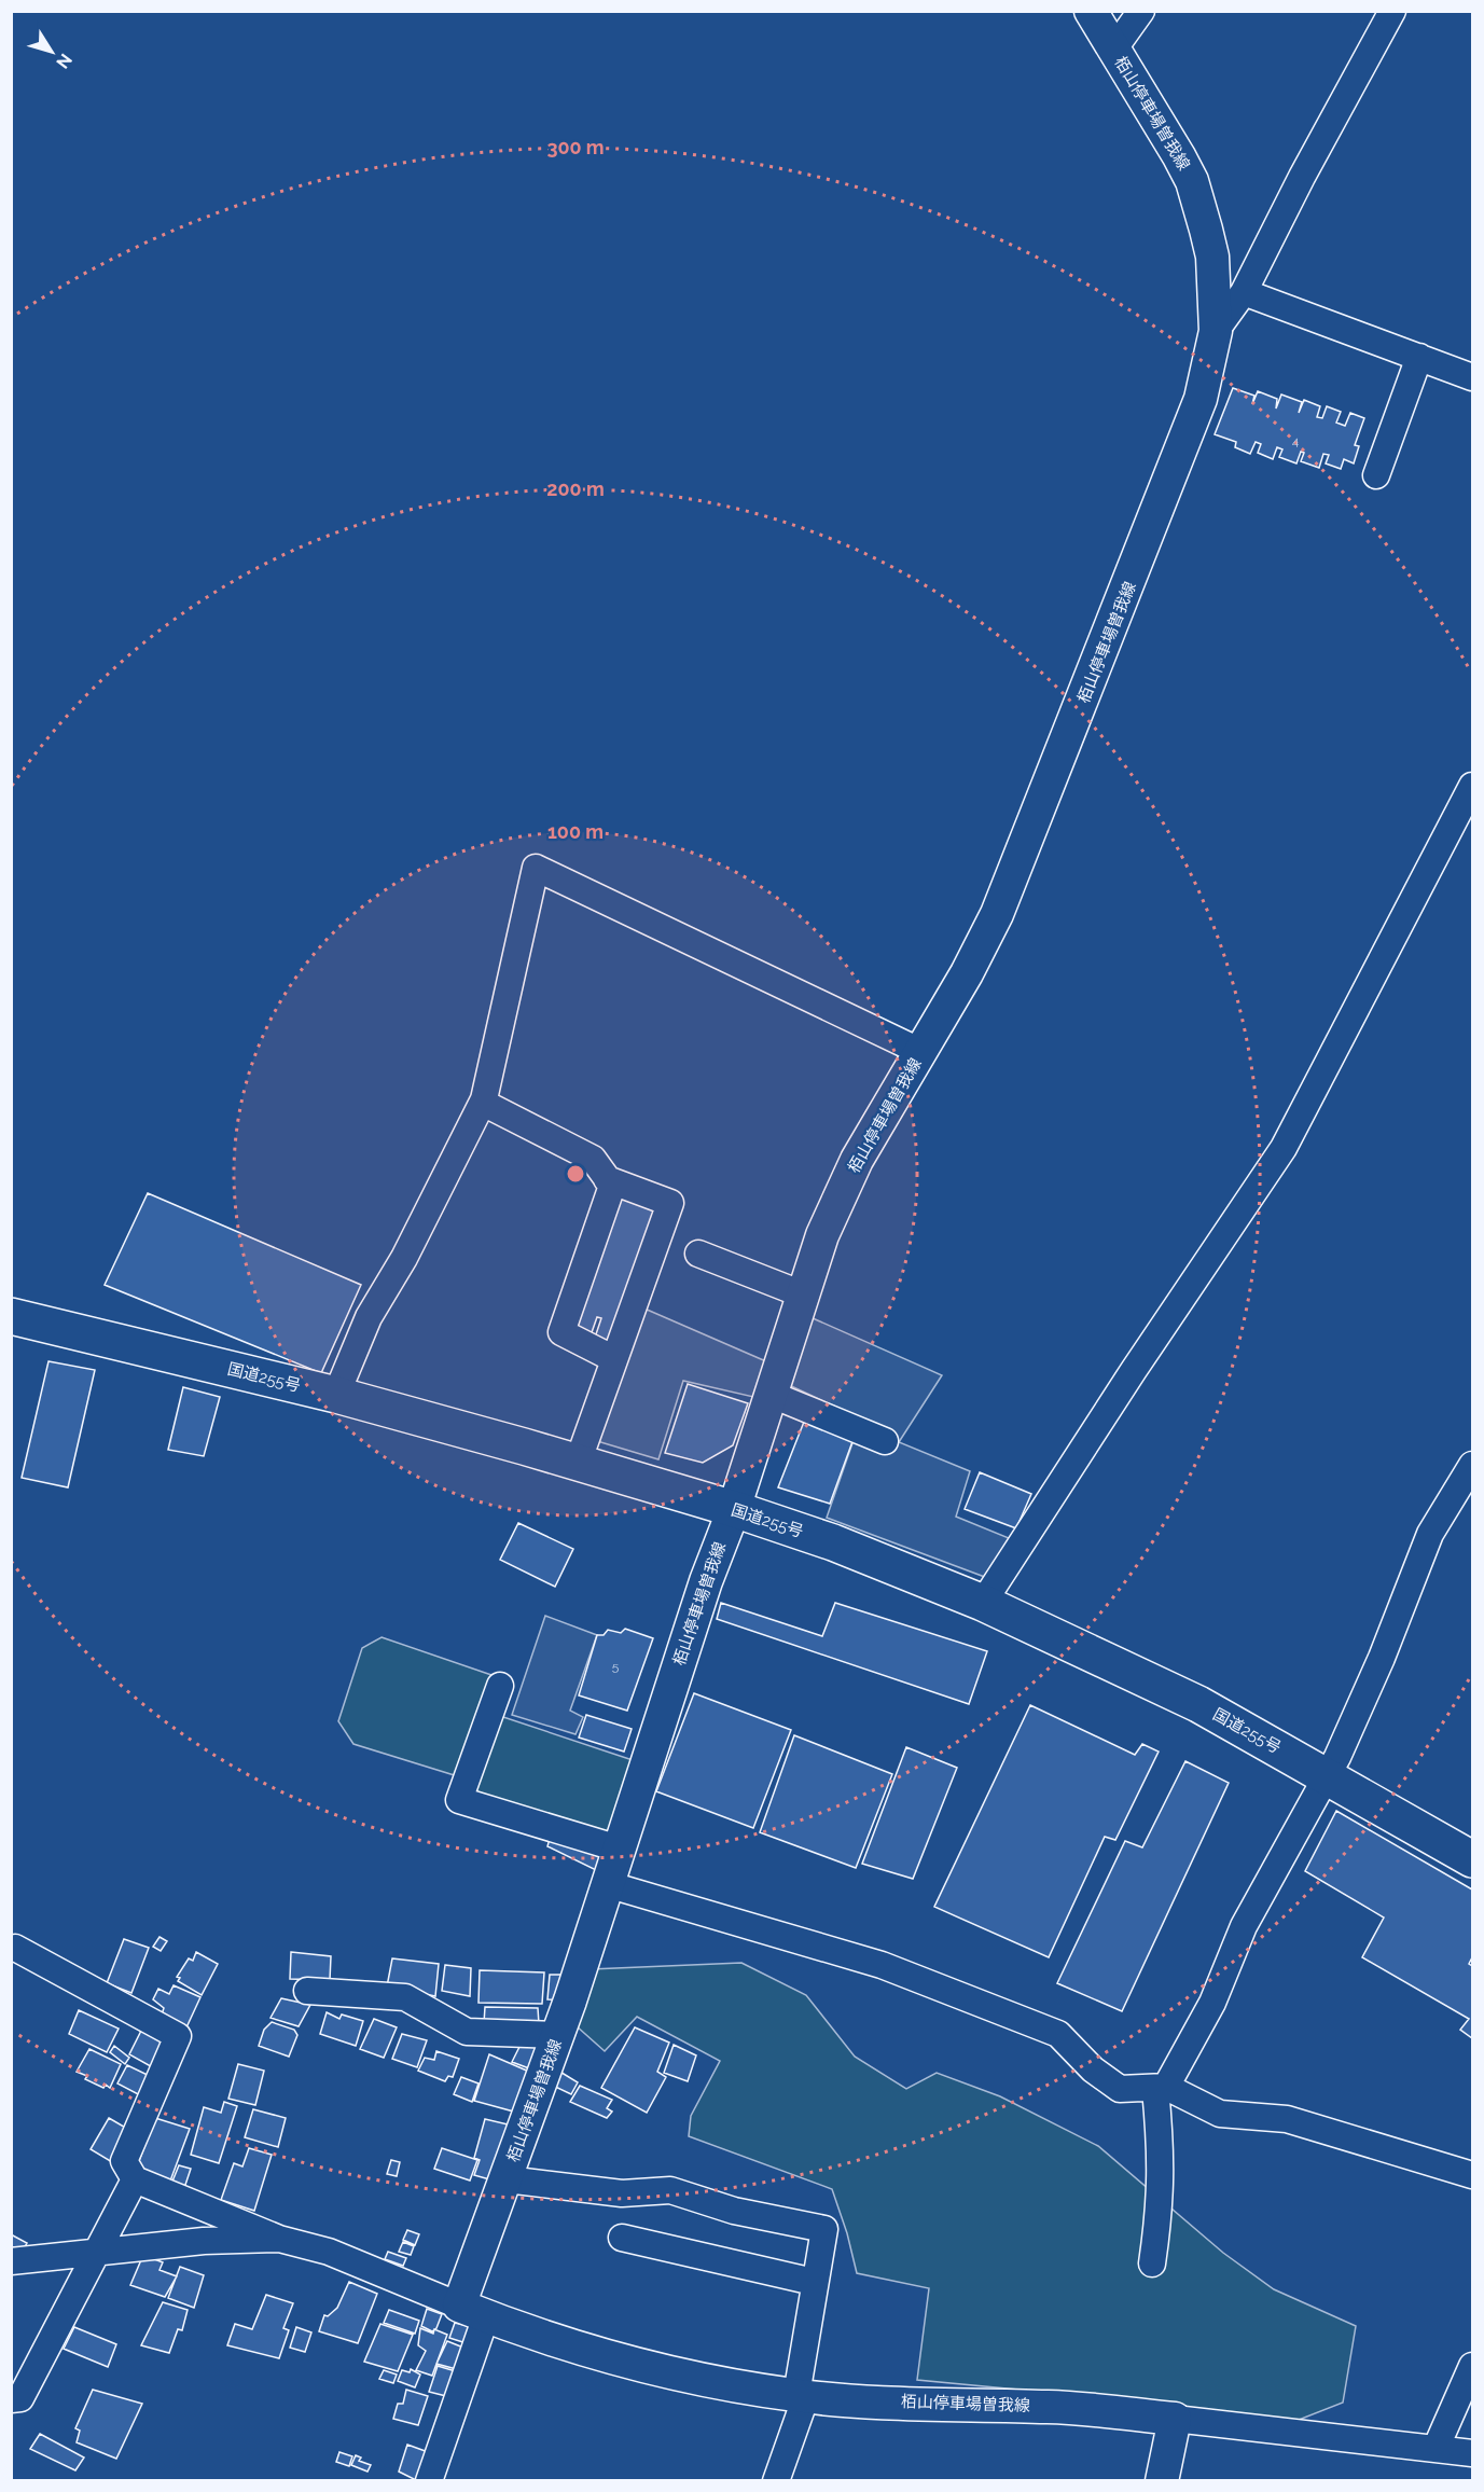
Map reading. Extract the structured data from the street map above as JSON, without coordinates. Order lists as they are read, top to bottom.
{
  "streets": {
    "highway": ["国道255号"],
    "main road": ["栢山停車場曽我線"]
  },
  "crossings": [
    ["栢山停車場曽我線", "国道255号"]
  ],
  "house_numbers": ["4", "5"],
  "north": "bottom right",
  "rings": ["300 m", "200 m", "100 m"]
}
